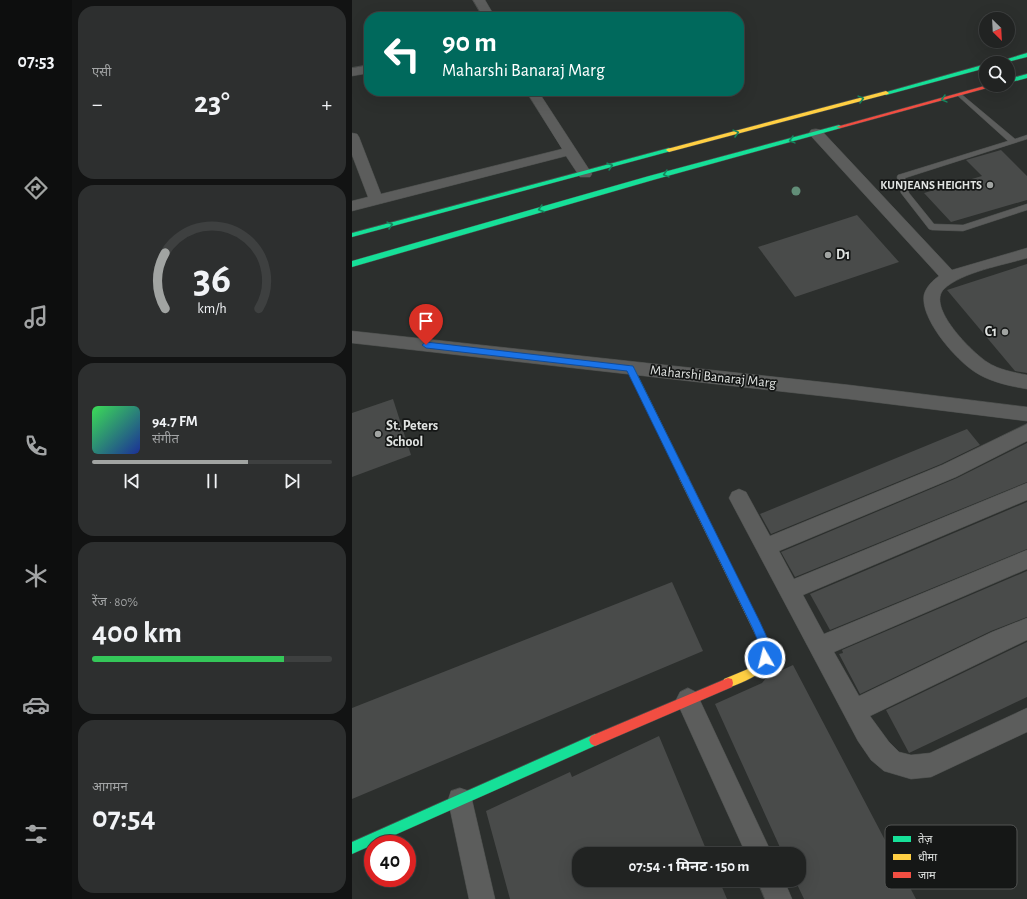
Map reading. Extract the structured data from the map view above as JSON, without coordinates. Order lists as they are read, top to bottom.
{
  "streets": {
    "street": ["Maharshi Banaraj Marg"]
  },
  "places": [
    "KUNJEANS HEIGHTS",
    "D1",
    "C1",
    "St. Peters School"
  ],
  "legend": ["तेज़", "धीमा", "जाम"],
  "north": "bottom right",
  "page": {
    "tabs": "07:53",
    "tile": [
      "एसी",
      ["रेंज · 80%", "400 km"],
      ["आगमन", "07:54"]
    ],
    "turn": ["90 m", "Maharshi Banaraj Marg"],
    "heat": ["−", "23°", "+"],
    "song": ["94.7 FM", "संगीत"],
    "limit": "40",
    "trip": "07:54 · 1 मिनट · 150 m",
    "gauge": ["36", "km/h"]
  }
}
